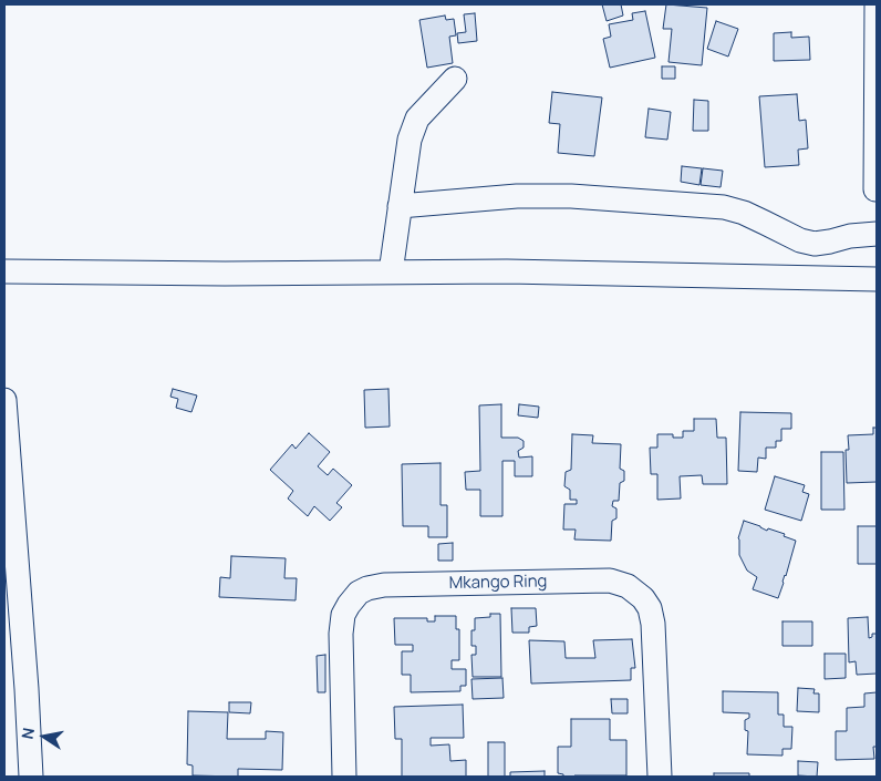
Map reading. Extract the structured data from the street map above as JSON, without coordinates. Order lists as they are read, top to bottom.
{
  "streets": {
    "street": ["Mkango Ring"]
  },
  "north": "left"
}
